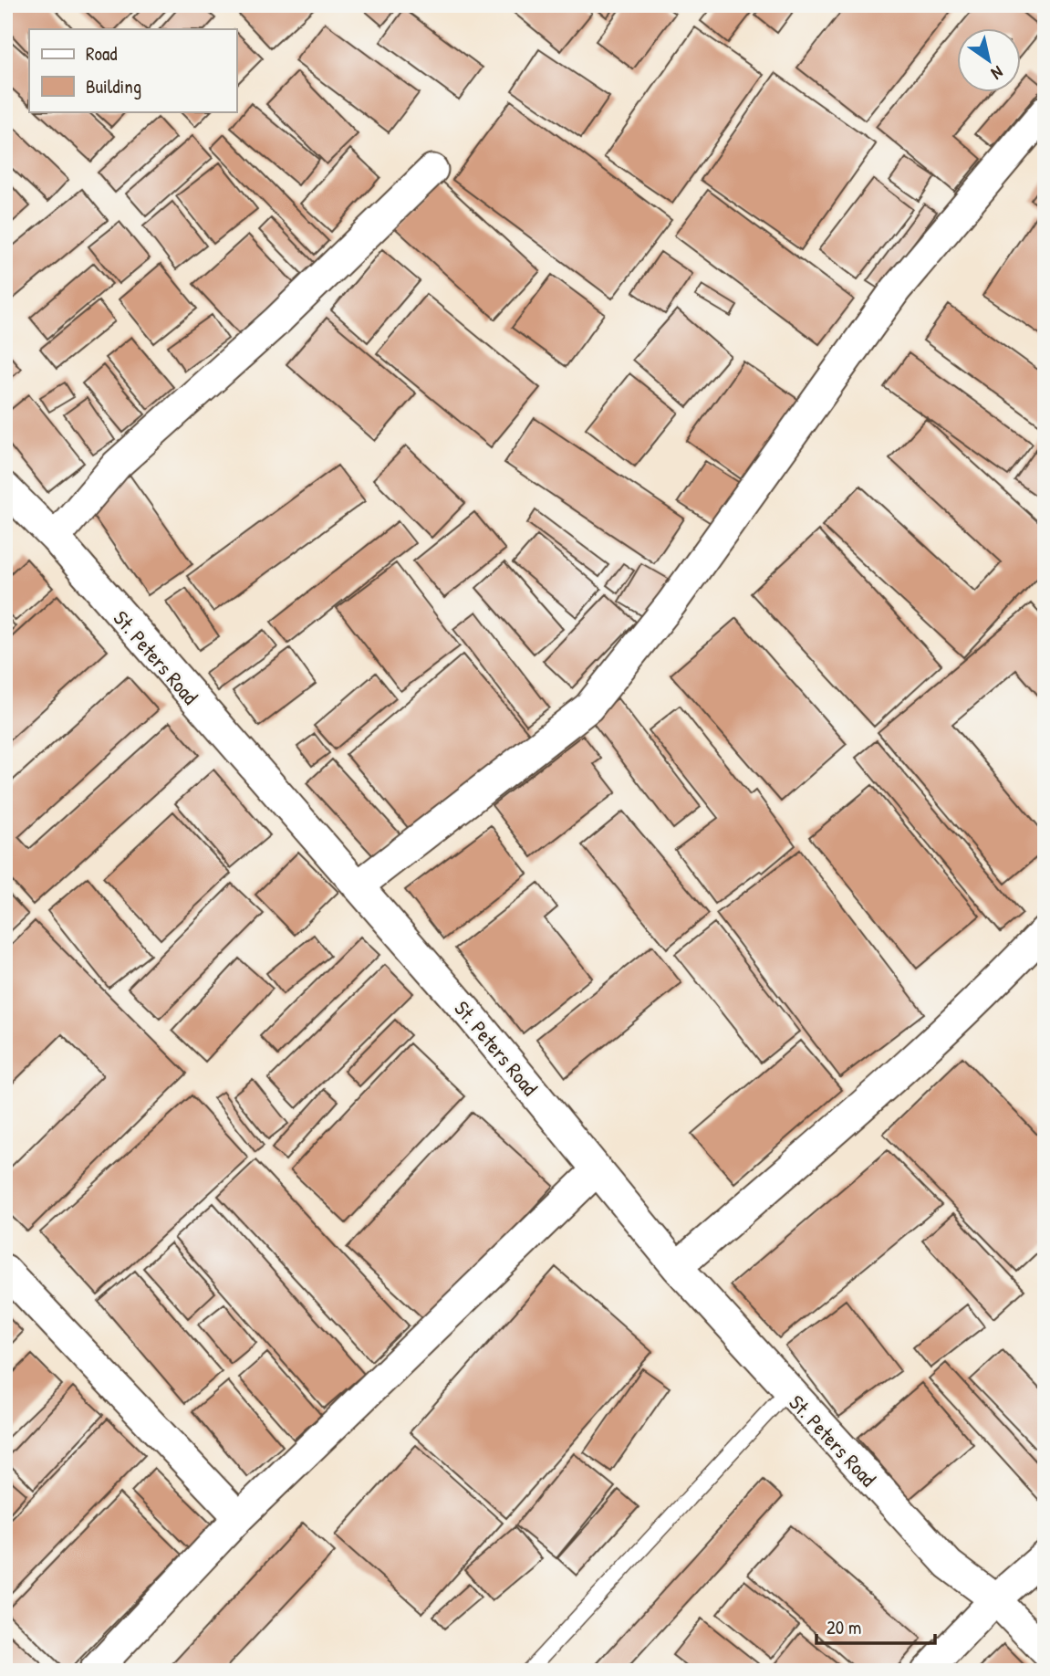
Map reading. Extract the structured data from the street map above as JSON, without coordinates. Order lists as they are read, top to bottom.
{
  "streets": {
    "street": ["St. Peters Road"]
  },
  "legend": ["Road", "Building"],
  "scale_bar": "20 m",
  "north": "bottom right"
}
